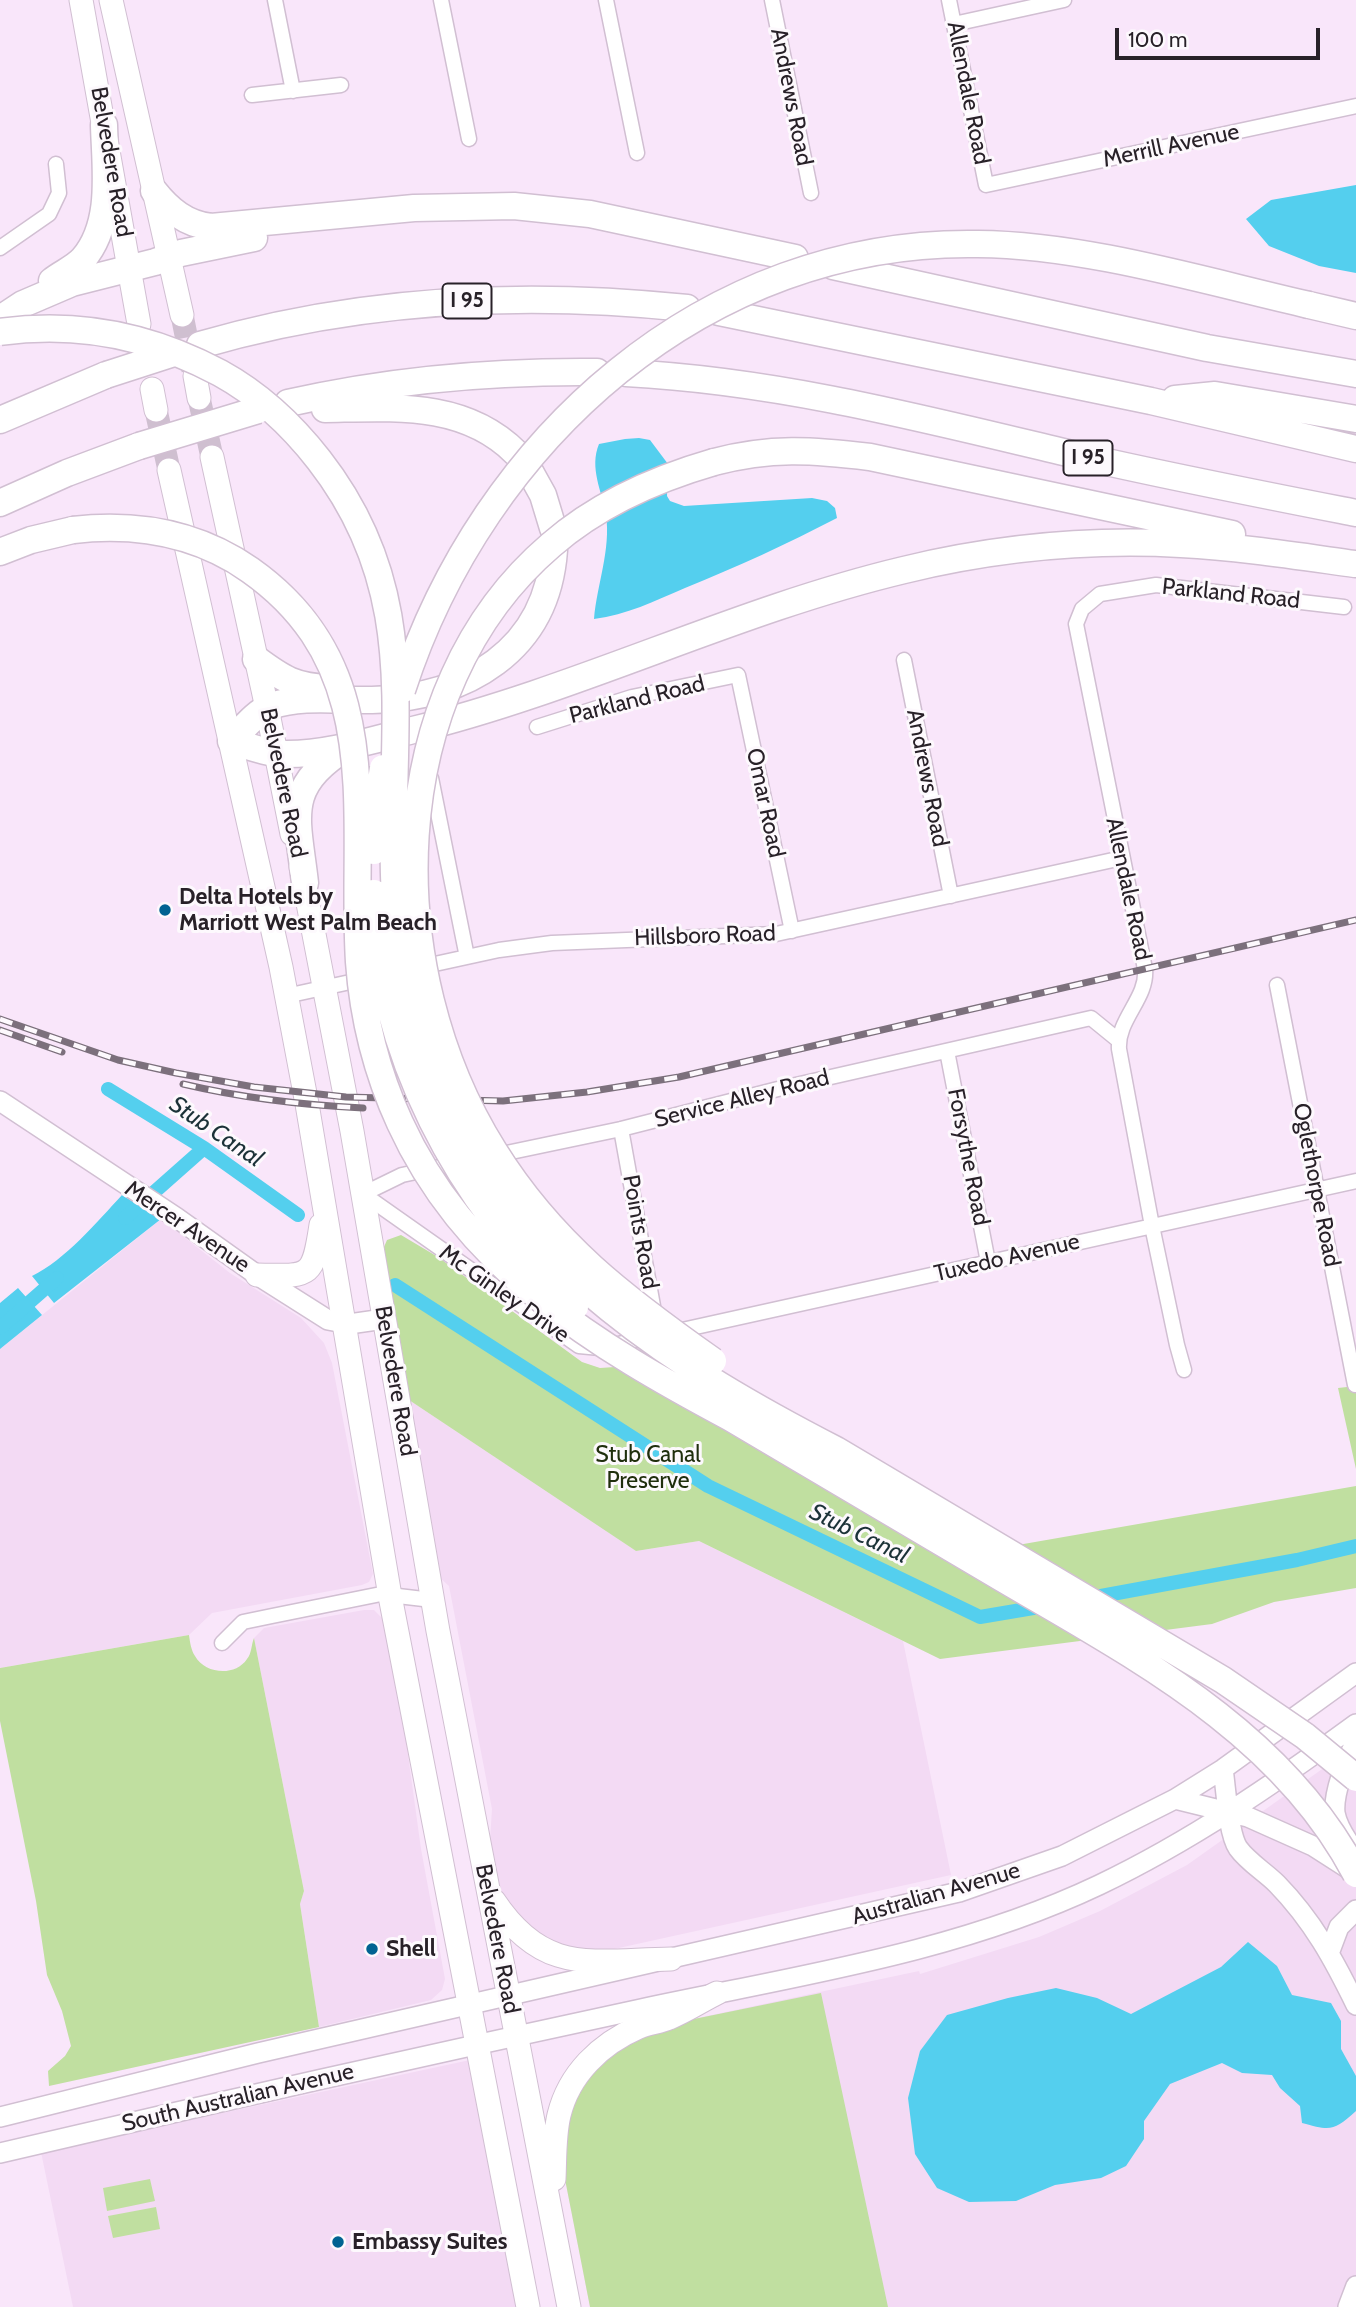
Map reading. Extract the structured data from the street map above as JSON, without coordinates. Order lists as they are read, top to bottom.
{
  "streets": {
    "highway": ["I 95"],
    "main road": [
      "Belvedere Road",
      "Mercer Avenue",
      "Australian Avenue",
      "South Australian Avenue"
    ],
    "street": [
      "Allendale Road",
      "Andrews Road",
      "Merrill Avenue",
      "Parkland Road",
      "Omar Road",
      "Hillsboro Road",
      "Service Alley Road",
      "Forsythe Road",
      "Oglethorpe Road",
      "Points Road",
      "Tuxedo Avenue",
      "Mc Ginley Drive"
    ]
  },
  "crossings": [
    ["Allendale Road", "Merrill Avenue"],
    ["Allendale Road", "Parkland Road"],
    ["Allendale Road", "Hillsboro Road"],
    ["Allendale Road", "Service Alley Road"],
    ["Allendale Road", "Tuxedo Avenue"],
    ["Andrews Road", "Hillsboro Road"],
    ["Belvedere Road", "Hillsboro Road"],
    ["Belvedere Road", "Service Alley Road"],
    ["Belvedere Road", "Mercer Avenue"],
    ["Belvedere Road", "Mc Ginley Drive"],
    ["Belvedere Road", "Australian Avenue"],
    ["Belvedere Road", "South Australian Avenue"],
    ["Parkland Road", "Omar Road"],
    ["Omar Road", "Hillsboro Road"],
    ["Service Alley Road", "Forsythe Road"],
    ["Service Alley Road", "Points Road"],
    ["Service Alley Road", "Mc Ginley Drive"],
    ["Forsythe Road", "Tuxedo Avenue"],
    ["Oglethorpe Road", "Tuxedo Avenue"],
    ["Points Road", "Tuxedo Avenue"],
    ["Points Road", "Mc Ginley Drive"],
    ["Tuxedo Avenue", "Mc Ginley Drive"],
    ["Australian Avenue", "South Australian Avenue"]
  ],
  "water": ["Stub Canal"],
  "parks": ["Stub Canal Preserve"],
  "places": ["Delta Hotels by Marriott West Palm Beach", "Shell", "Embassy Suites"],
  "scale_bar": "100 m"
}
